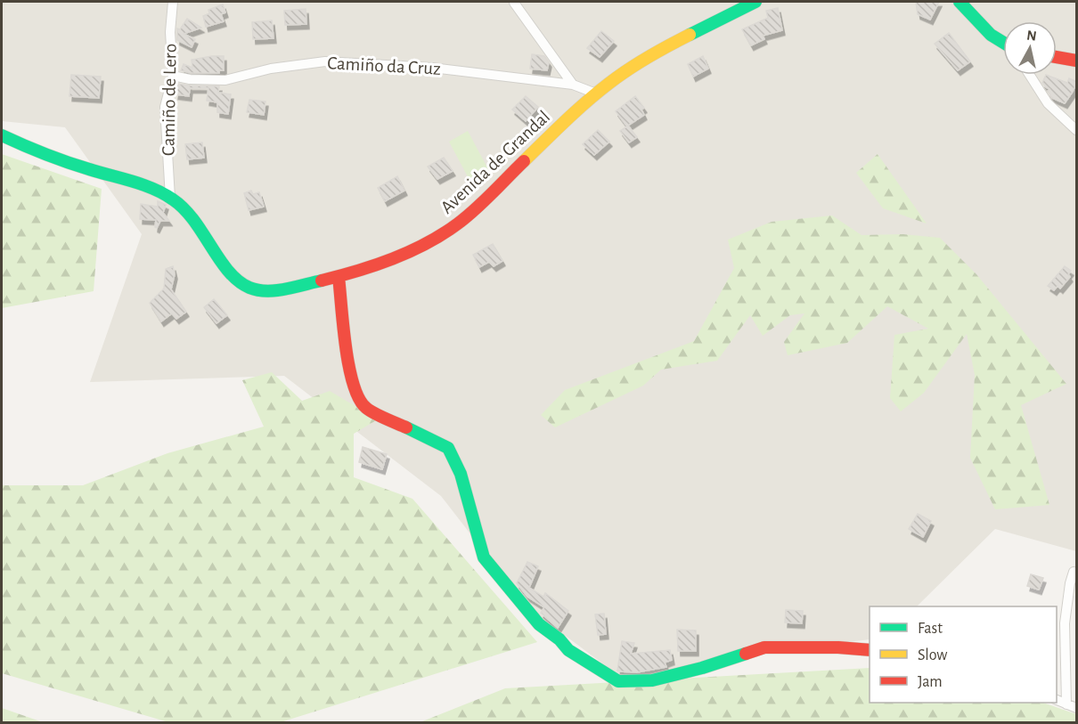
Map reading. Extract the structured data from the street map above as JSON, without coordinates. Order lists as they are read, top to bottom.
{
  "streets": {
    "street": ["Camiño da Cruz", "Camiño de Lero", "Avenida de Grandal"]
  },
  "crossings": [
    ["Camiño da Cruz", "Camiño de Lero"],
    ["Camiño da Cruz", "Avenida de Grandal"],
    ["Camiño de Lero", "Avenida de Grandal"]
  ],
  "legend": ["Fast", "Slow", "Jam"],
  "north": "top"
}
